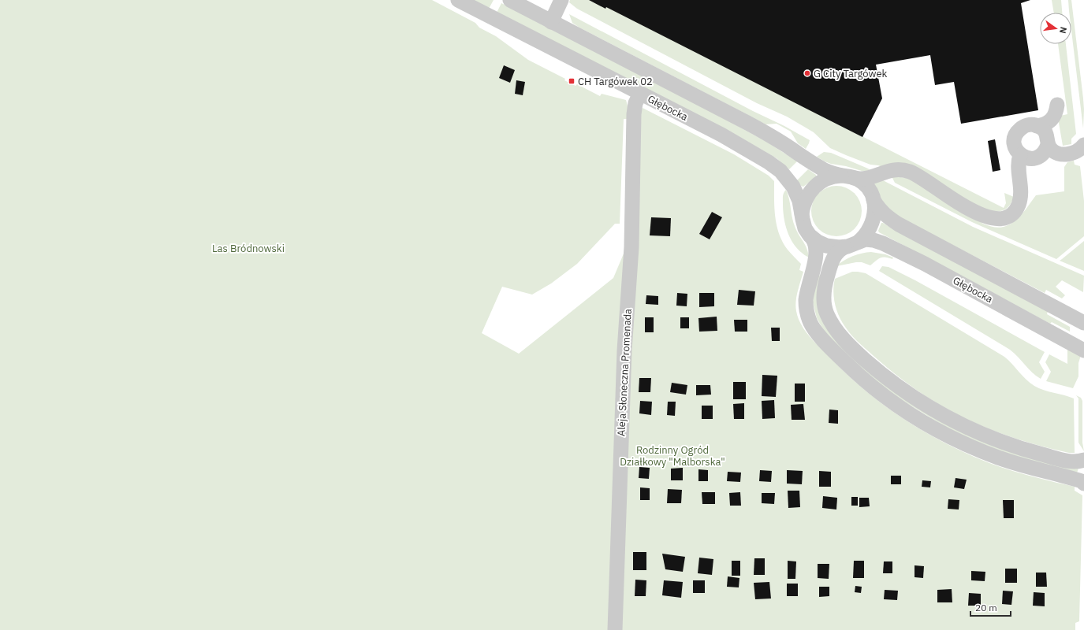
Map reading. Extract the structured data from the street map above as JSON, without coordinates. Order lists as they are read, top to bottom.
{
  "streets": {
    "street": ["Głębocka", "Aleja Słoneczna Promenada"]
  },
  "crossings": [
    ["Głębocka", "Aleja Słoneczna Promenada"]
  ],
  "parks": ["Las Bródnowski", "Rodzinny Ogród Działkowy \"Malborska\""],
  "places": {
    "other": ["G City Targówek"],
    "transit": ["CH Targówek 02"]
  },
  "scale_bar": "20 m",
  "north": "right"
}
